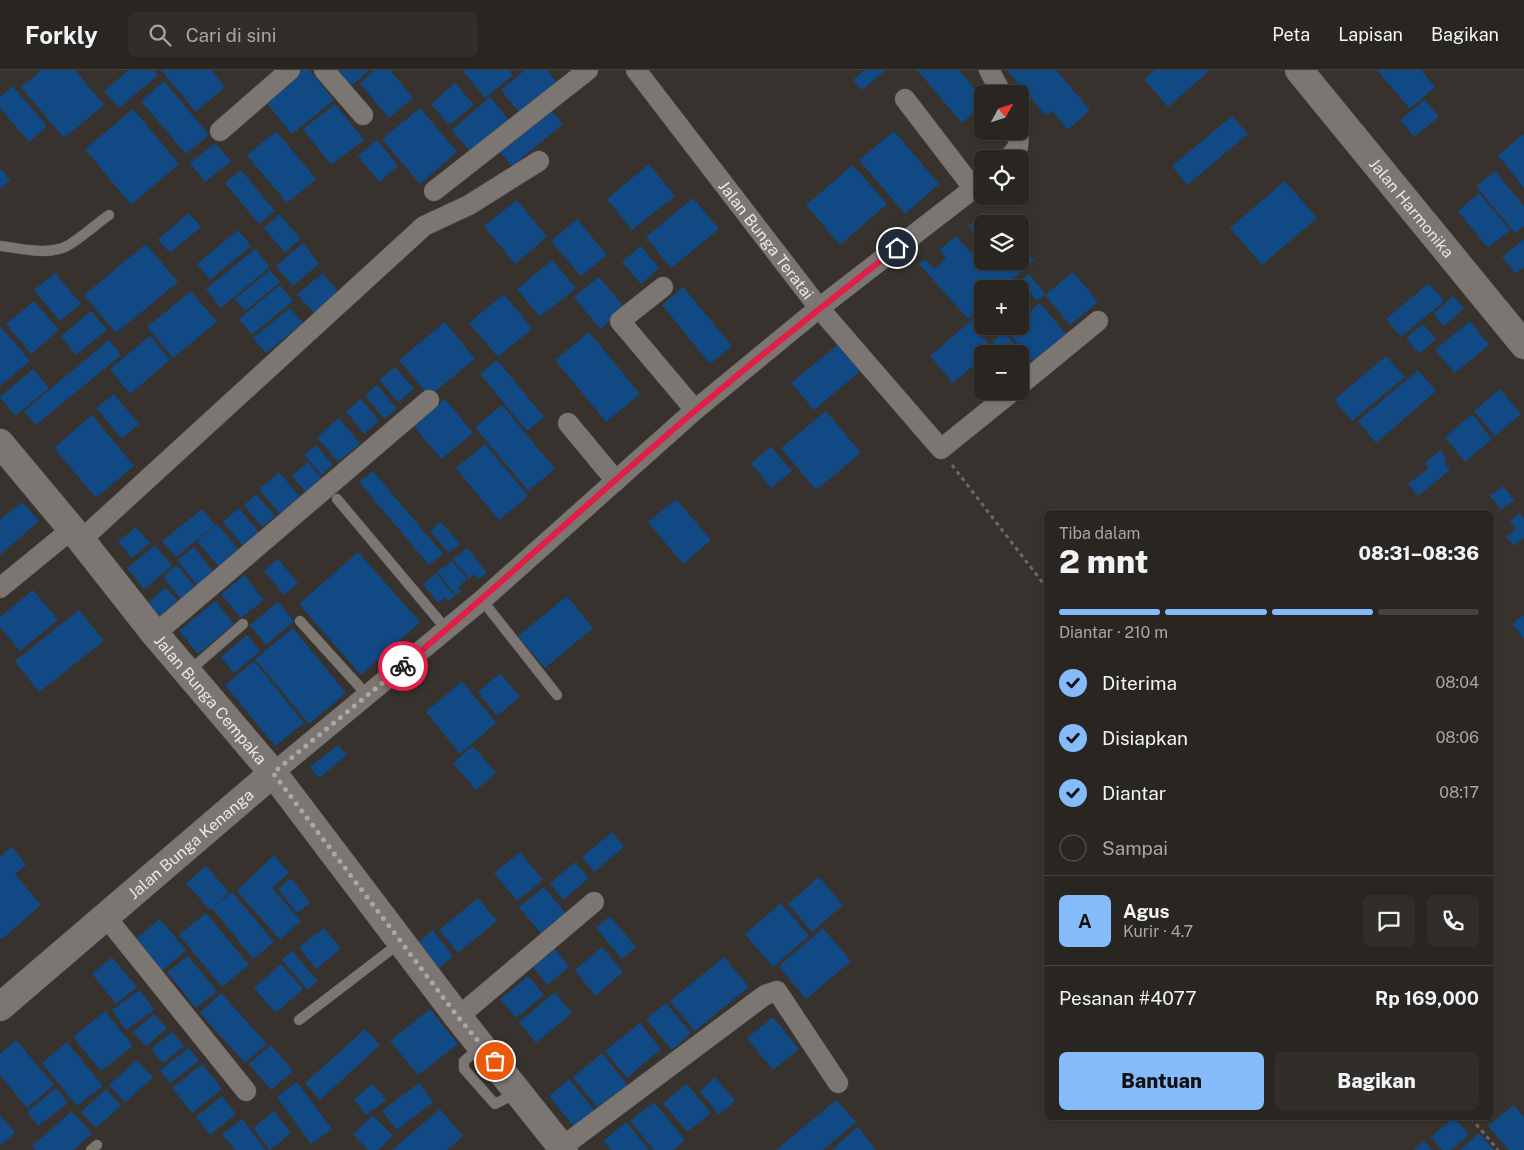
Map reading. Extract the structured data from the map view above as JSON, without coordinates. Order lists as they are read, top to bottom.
{
  "streets": {
    "street": [
      "Jalan Harmonika",
      "Jalan Bunga Teratai",
      "Jalan Bunga Cempaka",
      "Jalan Bunga Kenanga"
    ]
  },
  "crossings": [
    ["Jalan Bunga Teratai", "Jalan Bunga Kenanga"],
    ["Jalan Bunga Cempaka", "Jalan Bunga Kenanga"]
  ],
  "north": "top right",
  "page": {
    "header": "Forkly",
    "search": "Cari di sini",
    "nav": ["Peta", "Lapisan", "Bagikan"],
    "map_buttons": ["+", "−"],
    "heading": ["2 mnt", "Tiba dalam", "08:31–08:36"],
    "panel": [
      "Agus",
      "Kurir · 4.7",
      "Pesanan #4077",
      "Rp 169,000"
    ],
    "bar": "Diantar · 210 m",
    "list": [
      ["Diterima", "08:04"],
      ["Disiapkan", "08:06"],
      ["Diantar", "08:17"],
      "Sampai"
    ],
    "round": "A",
    "buttons": ["Bantuan", "Bagikan"]
  }
}
